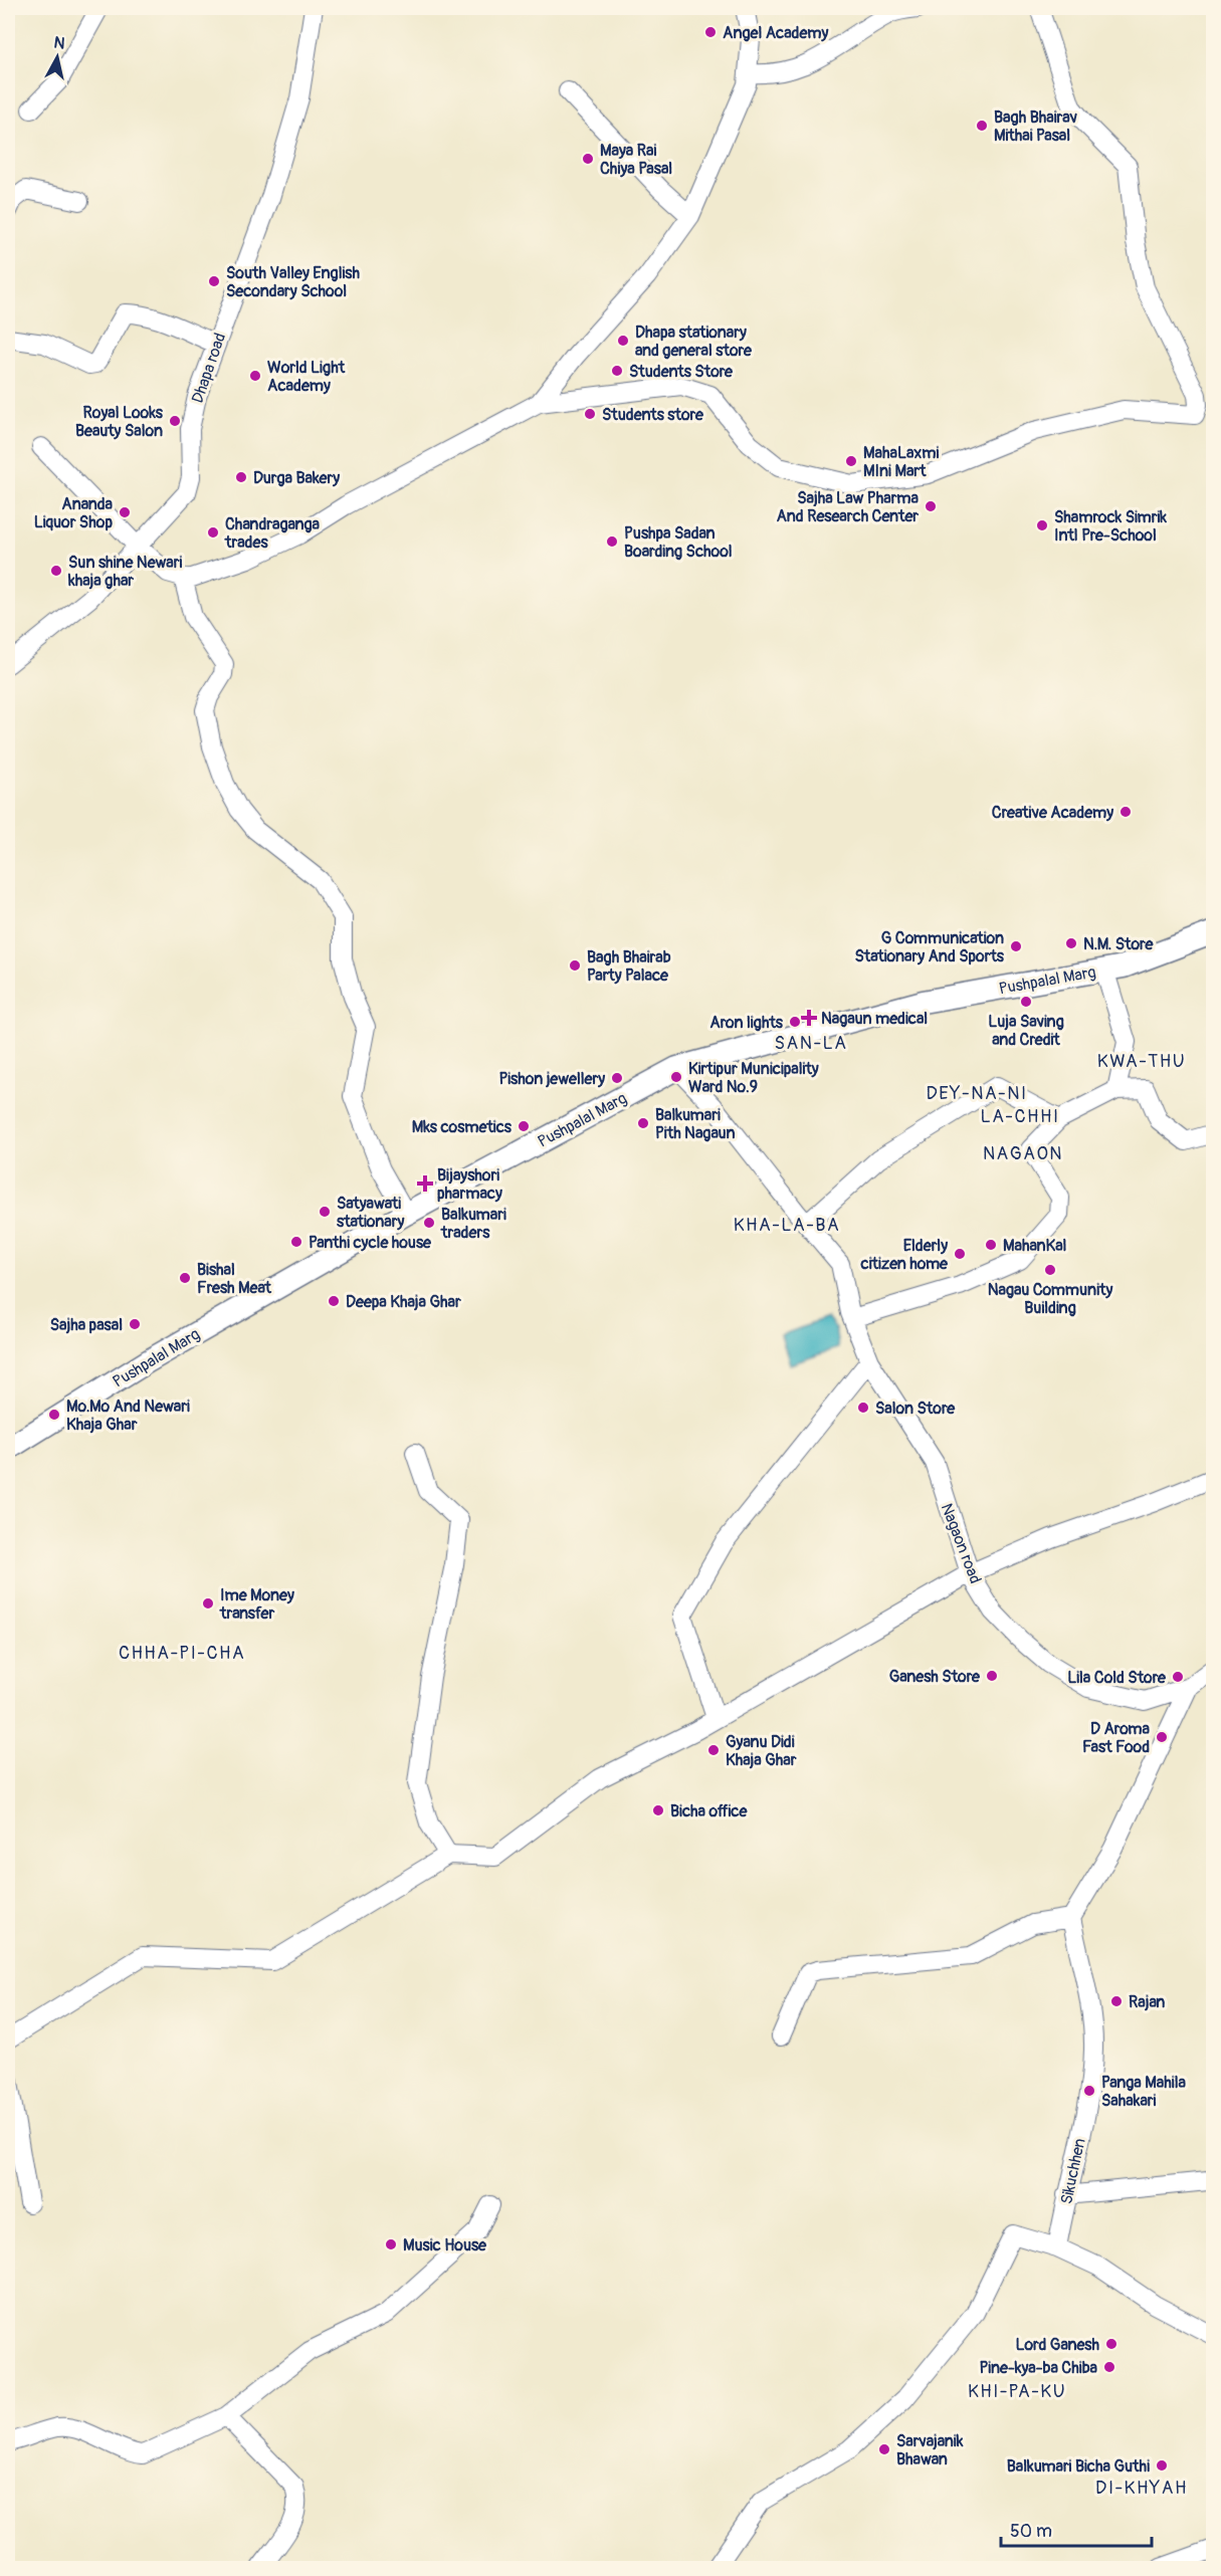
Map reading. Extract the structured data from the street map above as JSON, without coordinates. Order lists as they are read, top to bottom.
{
  "streets": {
    "street": [
      "Dhapa road",
      "Pushpalal Marg",
      "Nagaon road",
      "Sikuchhen"
    ]
  },
  "crossings": [
    ["Pushpalal Marg", "Nagaon road"]
  ],
  "districts": [
    "SAN-LA",
    "KWA-THU",
    "DEY-NA-NI",
    "LA-CHHI",
    "NAGAON",
    "KHA-LA-BA",
    "CHHA-PI-CHA",
    "KHI-PA-KU",
    "DI-KHYAH"
  ],
  "places": {
    "other": [
      "Angel Academy",
      "Bagh Bhairav Mithai Pasal",
      "Maya Rai Chiya Pasal",
      "South Valley English Secondary School",
      "Dhapa stationary and general store",
      "Students Store",
      "World Light Academy",
      "Students store",
      "Royal Looks Beauty Salon",
      "MahaLaxmi MIni Mart",
      "Durga Bakery",
      "Sajha Law Pharma And Research Center",
      "Ananda Liquor Shop",
      "Shamrock Simrik Intl Pre-School",
      "Chandraganga trades",
      "Pushpa Sadan Boarding School",
      "Sun shine Newari khaja ghar",
      "Creative Academy",
      "N.M. Store",
      "G Communication Stationary And Sports",
      "Bagh Bhairab Party Palace",
      "Luja Saving and Credit",
      "Aron lights",
      "Kirtipur Municipality Ward No.9",
      "Pishon jewellery",
      "Balkumari Pith Nagaun",
      "Mks cosmetics",
      "Satyawati stationary",
      "Balkumari traders",
      "Panthi cycle house",
      "MahanKal",
      "Elderly citizen home",
      "Nagau Community Building",
      "Bishal Fresh Meat",
      "Deepa Khaja Ghar",
      "Sajha pasal",
      "Salon Store",
      "Mo.Mo And Newari Khaja Ghar",
      "Ime Money transfer",
      "Ganesh Store",
      "Lila Cold Store",
      "D Aroma Fast Food",
      "Gyanu Didi Khaja Ghar",
      "Bicha office",
      "Rajan",
      "Panga Mahila Sahakari",
      "Music House",
      "Lord Ganesh",
      "Pine-kya-ba Chiba",
      "Sarvajanik Bhawan",
      "Balkumari Bicha Guthi"
    ],
    "health": ["Nagaun medical", "Bijayshori pharmacy"]
  },
  "scale_bar": "50 m",
  "north": "top"
}
